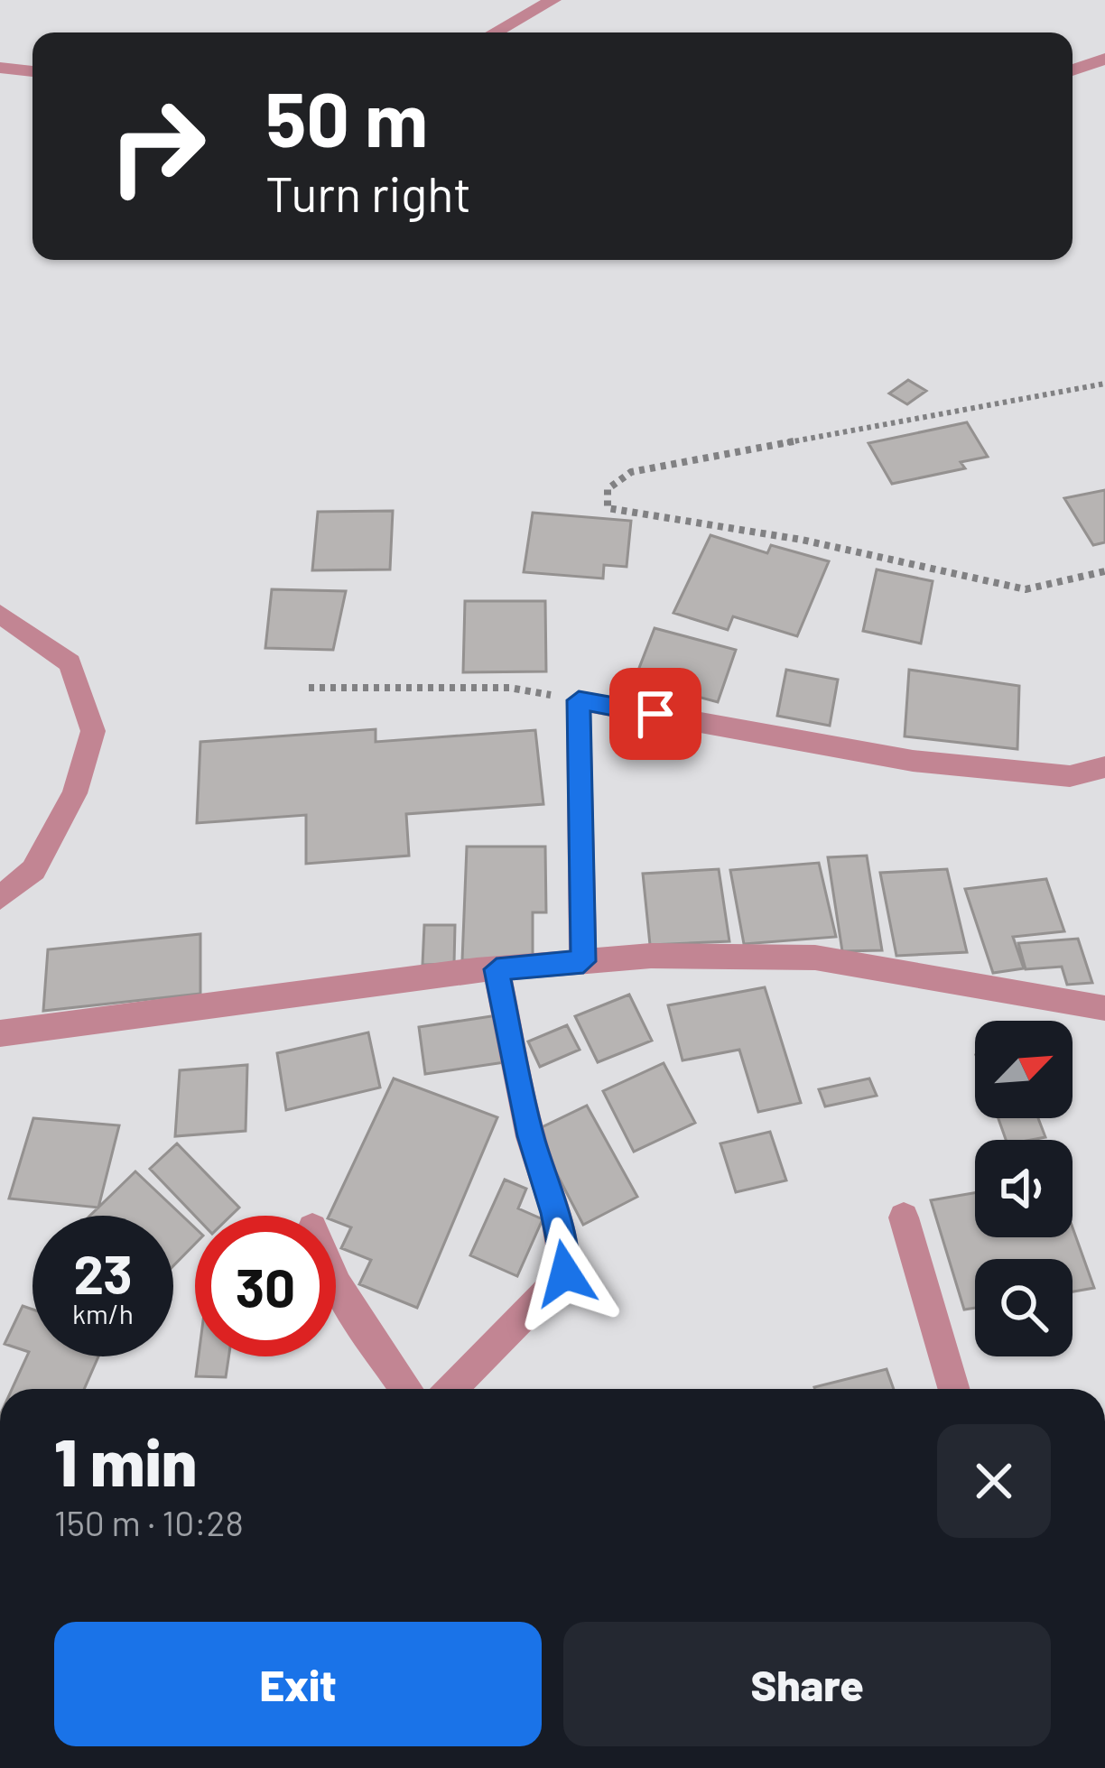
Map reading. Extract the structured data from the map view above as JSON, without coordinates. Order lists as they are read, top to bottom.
{
  "north": "top right",
  "page": {
    "turn": ["50 m", "Turn right"],
    "speed": "23 km/h",
    "limit": "30",
    "heading": ["1 min", "150 m · 10:28"],
    "buttons": ["Exit", "Share"]
  }
}
